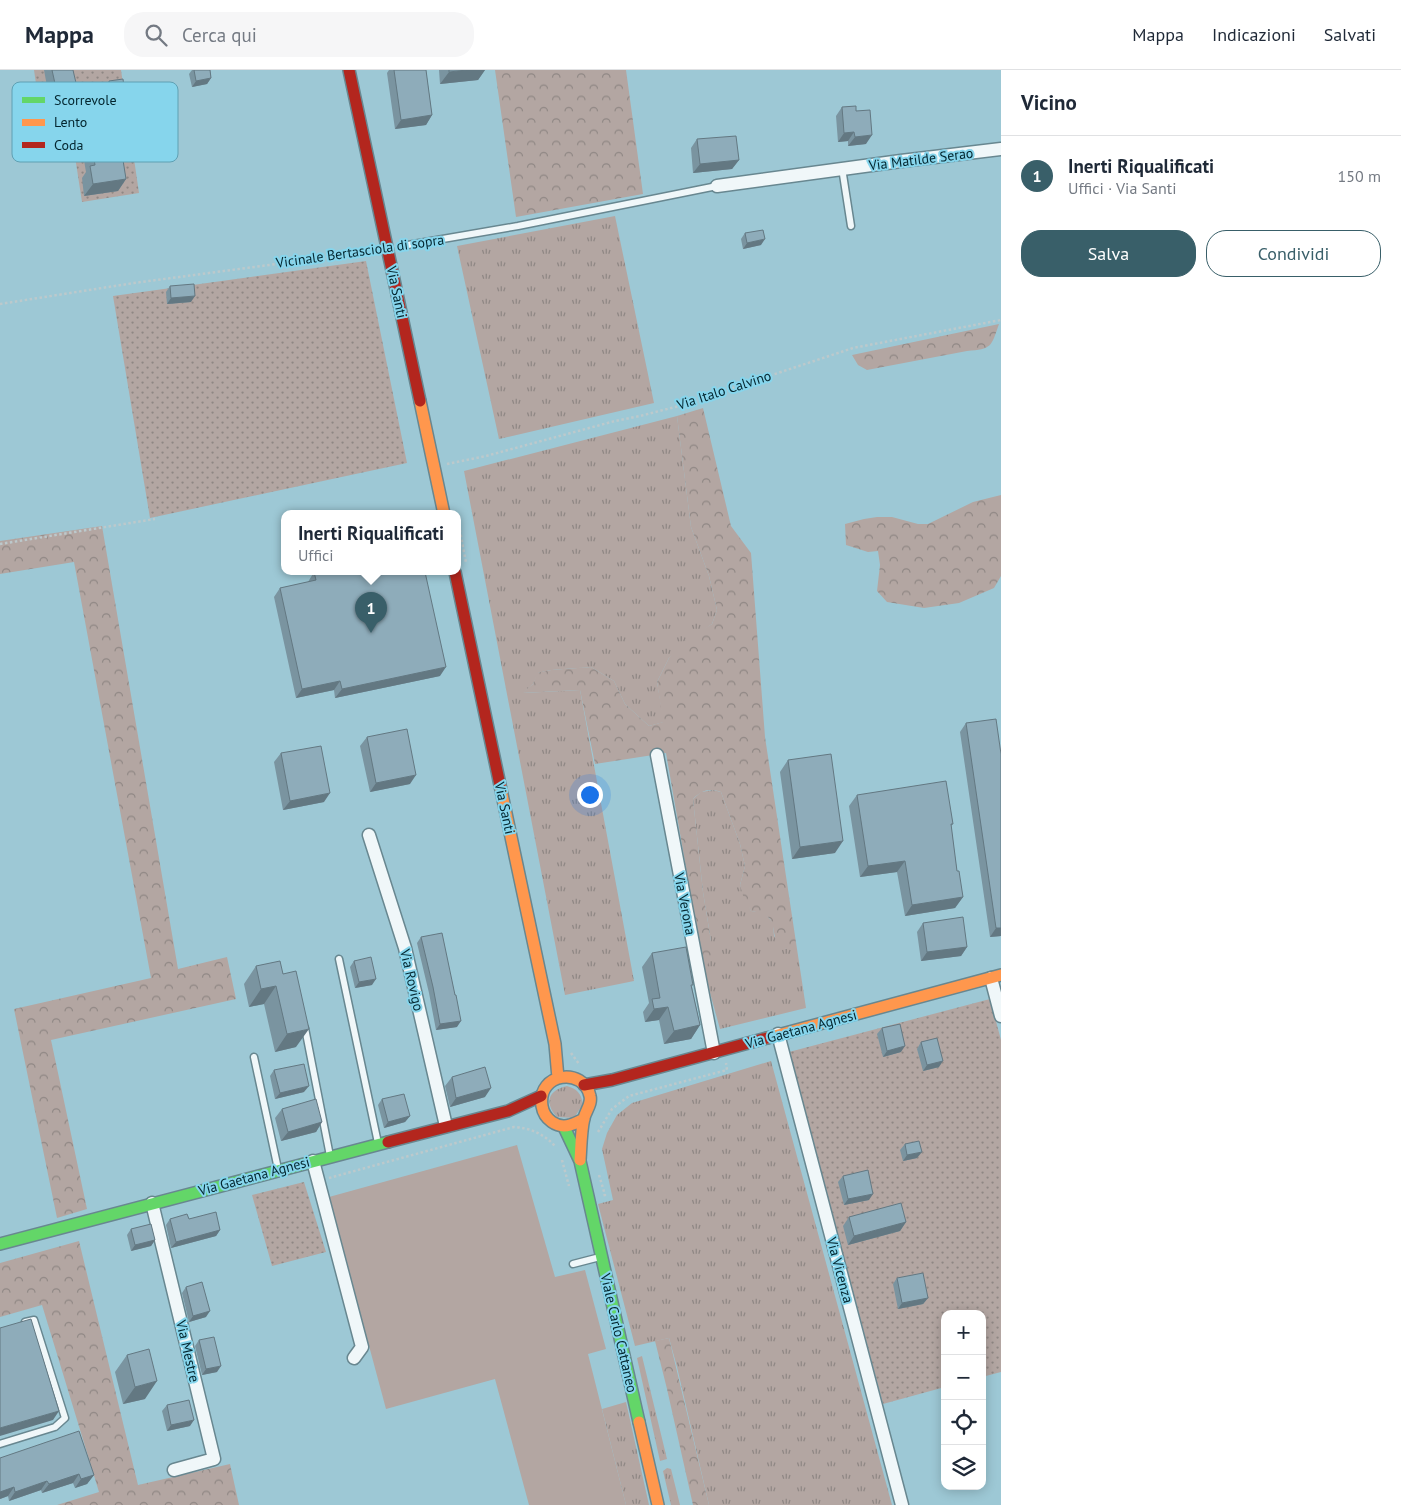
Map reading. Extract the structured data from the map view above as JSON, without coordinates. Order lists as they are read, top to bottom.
{
  "streets": {
    "street": [
      "Via Matilde Serao",
      "Via Santi",
      "Via Verona",
      "Via Rovigo",
      "Via Gaetana Agnesi",
      "Via Vicenza",
      "Viale Carlo Cattaneo",
      "Via Mestre"
    ],
    "lane": ["Vicinale Bertasciola di sopra"],
    "path": ["Via Italo Calvino"]
  },
  "crossings": [
    ["Via Matilde Serao", "Vicinale Bertasciola di sopra"],
    ["Vicinale Bertasciola di sopra", "Via Santi"],
    ["Via Santi", "Via Gaetana Agnesi"],
    ["Via Santi", "Viale Carlo Cattaneo"],
    ["Via Verona", "Via Gaetana Agnesi"],
    ["Via Rovigo", "Via Gaetana Agnesi"],
    ["Via Gaetana Agnesi", "Via Vicenza"],
    ["Via Gaetana Agnesi", "Viale Carlo Cattaneo"],
    ["Via Gaetana Agnesi", "Via Mestre"]
  ],
  "legend": ["Scorrevole", "Lento", "Coda"],
  "page": {
    "header": "Mappa",
    "search": "Cerca qui",
    "nav": ["Mappa", "Indicazioni", "Salvati"],
    "heading": "Vicino",
    "list": [
      {
        "mark": "1",
        "name": "Inerti Riqualificati",
        "note": "Uffici · Via Santi",
        "value": "150 m"
      }
    ],
    "buttons": ["Salva", "Condividi"],
    "popup": ["Inerti Riqualificati", "Uffici"],
    "pins": "1",
    "map_buttons": ["+", "−"]
  }
}
